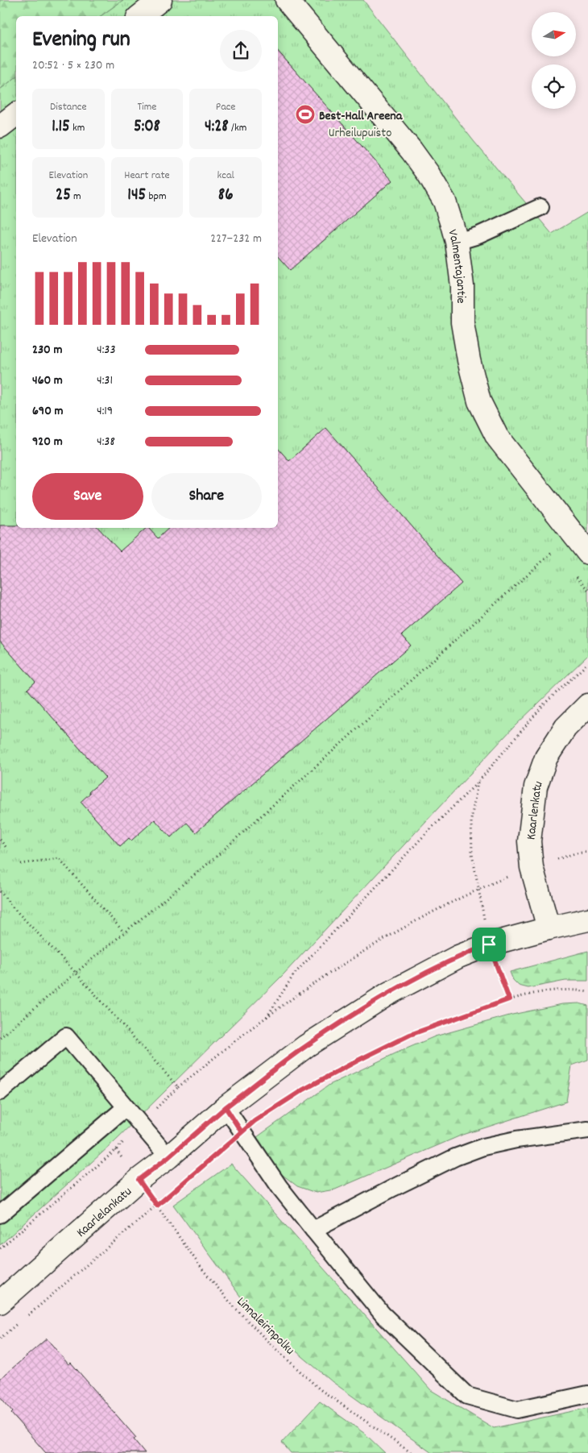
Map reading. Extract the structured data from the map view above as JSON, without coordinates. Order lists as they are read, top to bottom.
{
  "streets": {
    "street": ["Valmentajantie", "Kaarlenkatu", "Kaarlelankatu"],
    "path": ["Linnaleirinpolku"]
  },
  "crossings": [
    ["Kaarlenkatu", "Kaarlelankatu"],
    ["Kaarlelankatu", "Linnaleirinpolku"]
  ],
  "parks": ["Urheilupuisto"],
  "places": {
    "sports": ["Best‑Hall Areena"]
  },
  "north": "right",
  "page": {
    "heading": ["Evening run", "20:52 · 5 × 230 m"],
    "stats": [
      ["Distance", "1.15 km"],
      ["Time", "5:08"],
      ["Pace", "4:28 /km"],
      ["Elevation", "25 m"],
      ["Heart rate", "145 bpm"],
      ["kcal", "86"]
    ],
    "chart": ["Elevation", "227–232 m"],
    "list": [
      {
        "name": "230 m",
        "note": "4:33"
      },
      {
        "name": "460 m",
        "note": "4:31"
      },
      {
        "name": "690 m",
        "note": "4:19"
      },
      {
        "name": "920 m",
        "note": "4:38"
      }
    ],
    "buttons": ["Save", "Share"]
  }
}
